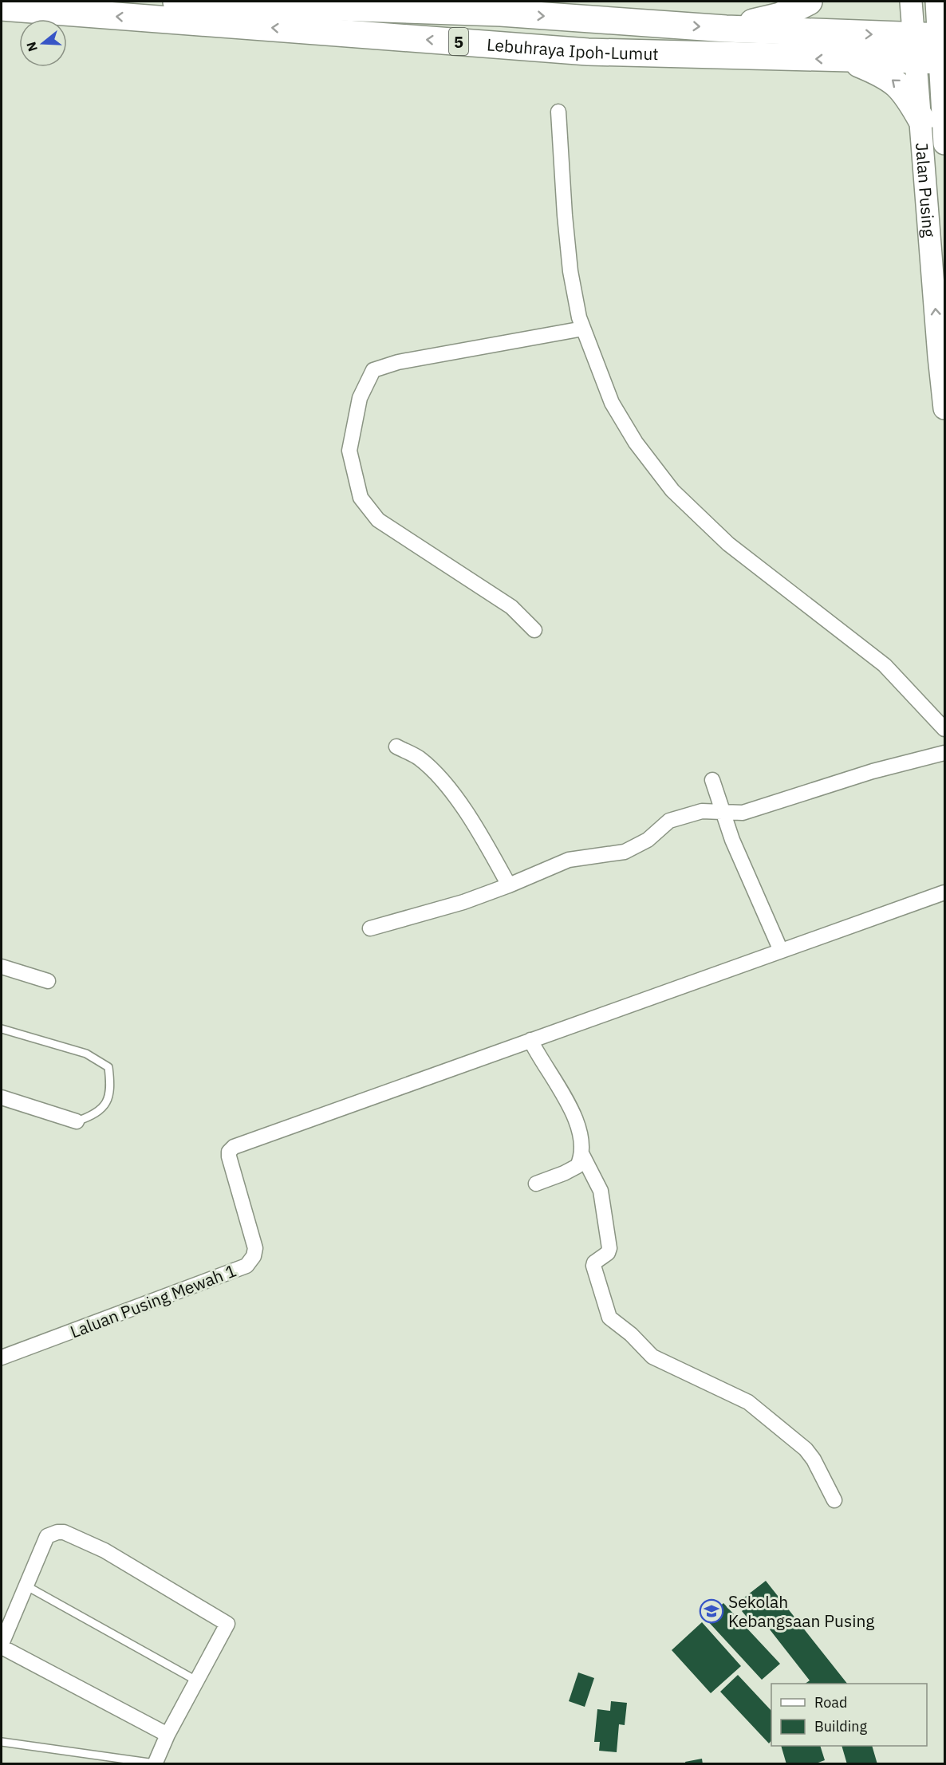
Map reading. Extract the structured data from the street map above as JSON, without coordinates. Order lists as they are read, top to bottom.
{
  "streets": {
    "highway": ["5", "Lebuhraya Ipoh-Lumut"],
    "main road": ["Jalan Pusing"],
    "street": ["Laluan Pusing Mewah 1"]
  },
  "crossings": [
    ["Lebuhraya Ipoh-Lumut", "Jalan Pusing"]
  ],
  "one_way": ["Jalan Pusing"],
  "places": {
    "school or university": ["Sekolah Kebangsaan Pusing"]
  },
  "legend": ["Road", "Building"],
  "north": "left"
}
